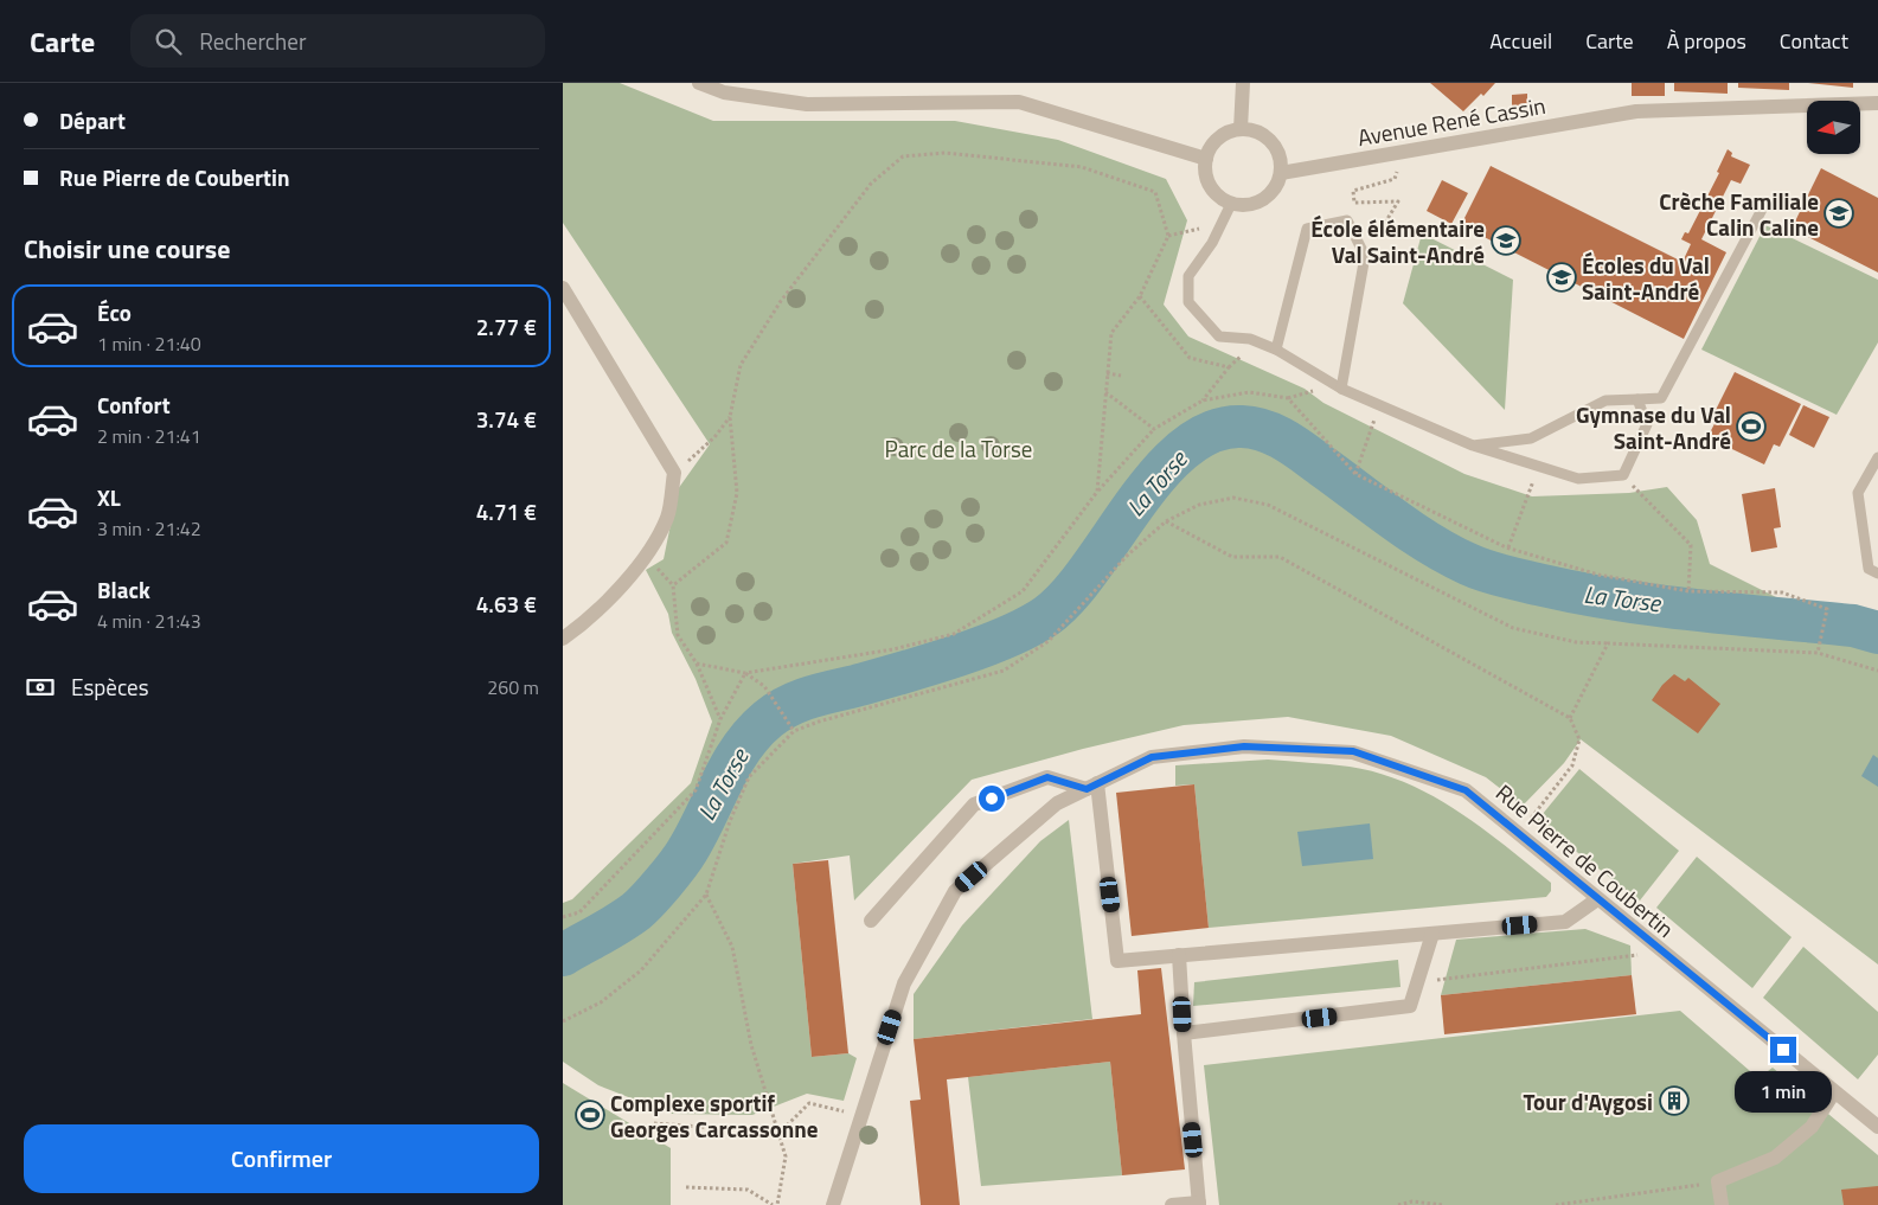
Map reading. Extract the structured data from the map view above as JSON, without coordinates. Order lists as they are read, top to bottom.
{
  "streets": {
    "street": ["Avenue René Cassin", "Rue Pierre de Coubertin"]
  },
  "water": ["La Torse"],
  "parks": ["Parc de la Torse"],
  "places": {
    "school or university": ["Crèche Familiale Calin Caline", "École élémentaire Val Saint-André", "Écoles du Val Saint-André"],
    "sports": ["Gymnase du Val Saint-André", "Complexe sportif Georges Carcassonne"],
    "building": ["Tour d'Aygosi"]
  },
  "north": "left",
  "page": {
    "header": "Carte",
    "search": "Rechercher",
    "nav": [
      "Accueil",
      "Carte",
      "À propos",
      "Contact"
    ],
    "banner": ["Départ", "Rue Pierre de Coubertin"],
    "heading": "Choisir une course",
    "list": [
      {
        "name": "Éco",
        "note": "1 min · 21:40",
        "value": "2.77 €"
      },
      {
        "name": "Confort",
        "note": "2 min · 21:41",
        "value": "3.74 €"
      },
      {
        "name": "XL",
        "note": "3 min · 21:42",
        "value": "4.71 €"
      },
      {
        "name": "Black",
        "note": "4 min · 21:43",
        "value": "4.63 €"
      }
    ],
    "pay": ["Espèces", "260 m"],
    "bubble": "1 min",
    "buttons": "Confirmer"
  }
}
